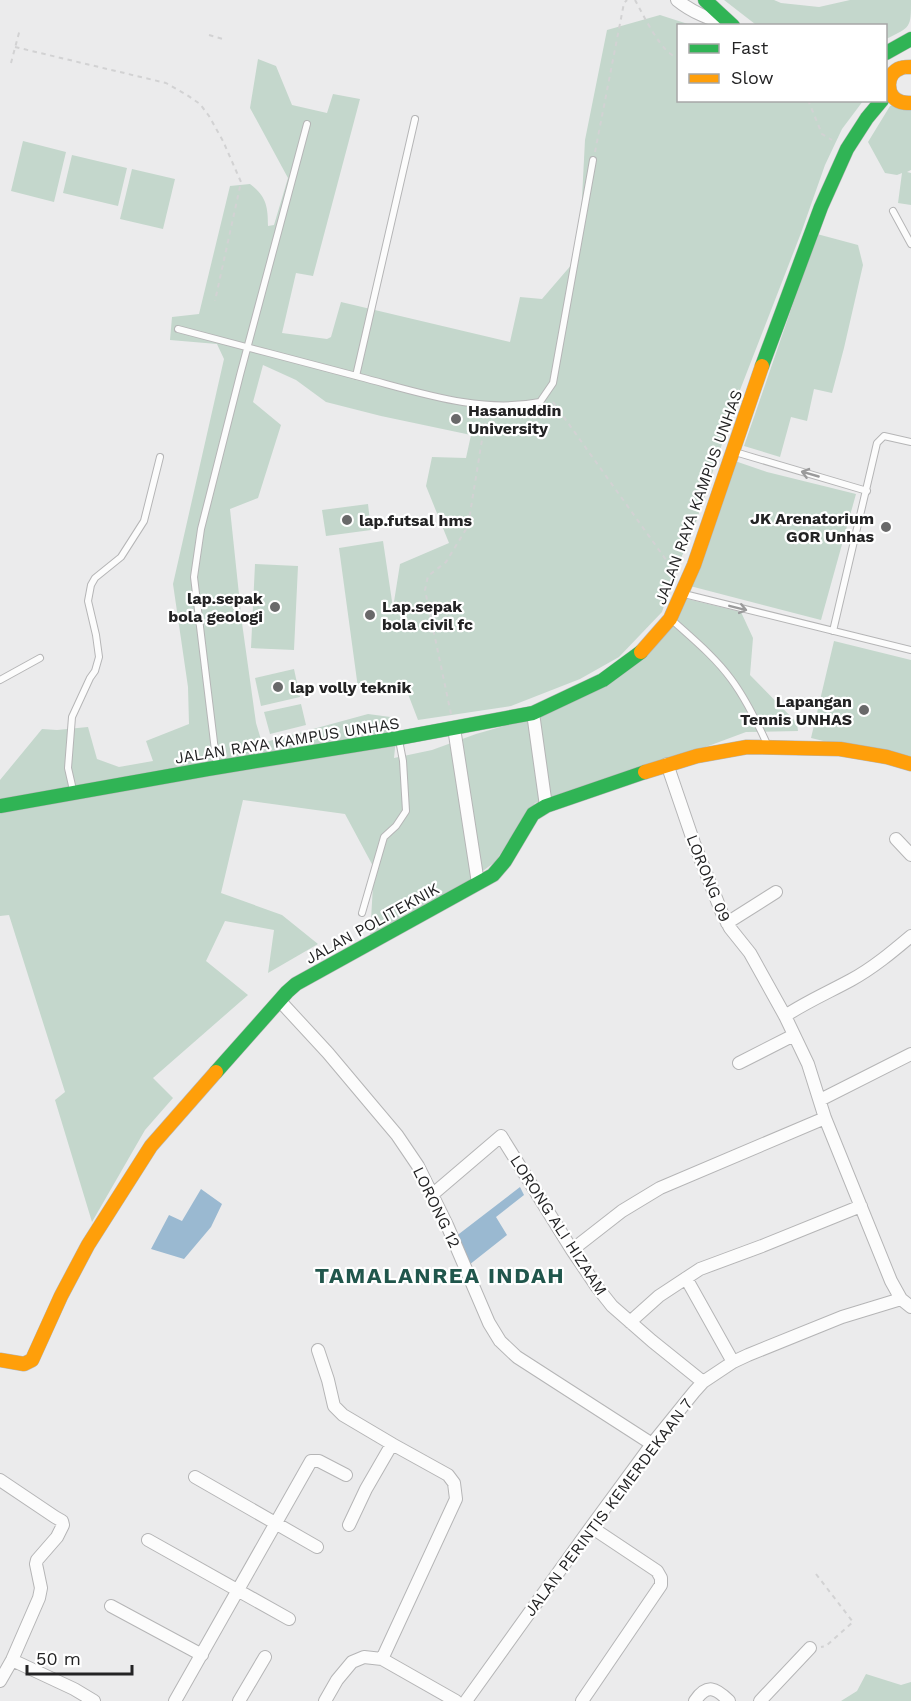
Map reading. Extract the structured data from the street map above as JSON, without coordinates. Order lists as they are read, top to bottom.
{
  "streets": {
    "street": [
      "JALAN RAYA KAMPUS UNHAS",
      "LORONG 09",
      "JALAN POLITEKNIK",
      "LORONG 12",
      "LORONG ALI HIZAAM",
      "JALAN PERINTIS KEMERDEKAAN 7"
    ]
  },
  "crossings": [
    ["LORONG 09", "JALAN POLITEKNIK"],
    ["JALAN POLITEKNIK", "LORONG 12"],
    ["LORONG 12", "LORONG ALI HIZAAM"],
    ["LORONG 12", "JALAN PERINTIS KEMERDEKAAN 7"],
    ["LORONG ALI HIZAAM", "JALAN PERINTIS KEMERDEKAAN 7"]
  ],
  "districts": ["TAMALANREA INDAH"],
  "places": [
    "Hasanuddin University",
    "lap.futsal hms",
    "JK Arenatorium GOR Unhas",
    "lap.sepak bola geologi",
    "Lap.sepak bola civil fc",
    "lap volly teknik",
    "Lapangan Tennis UNHAS"
  ],
  "legend": ["Fast", "Slow"],
  "scale_bar": "50 m"
}
